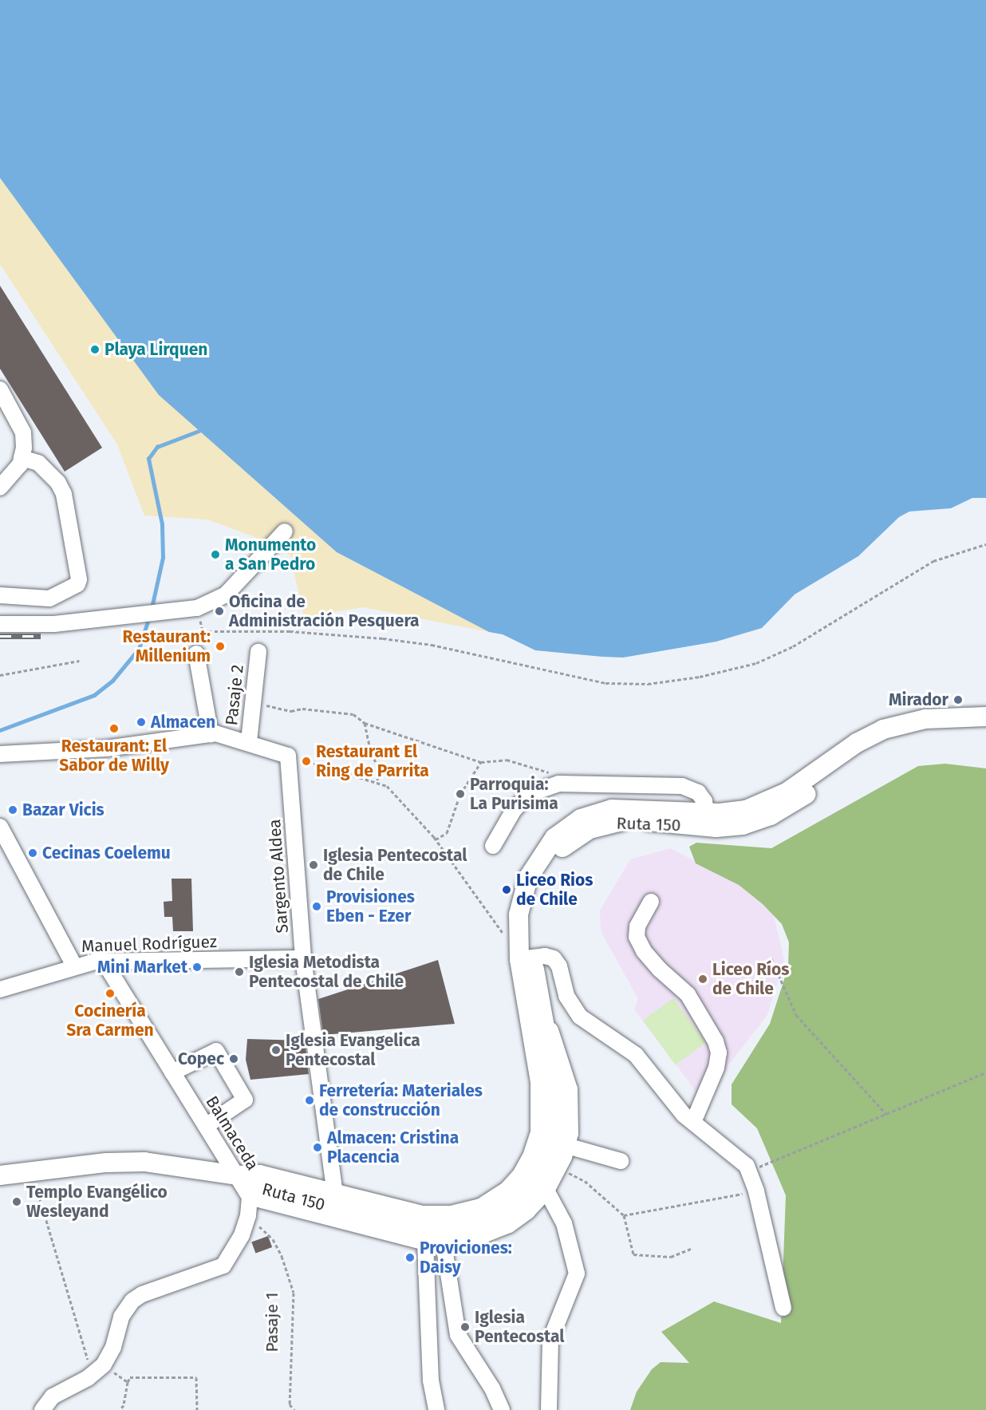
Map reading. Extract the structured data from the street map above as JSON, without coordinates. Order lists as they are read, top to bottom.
{
  "streets": {
    "main road": ["Ruta 150"],
    "street": [
      "Pasaje 2",
      "Sargento Aldea",
      "Manuel Rodríguez",
      "Balmaceda"
    ],
    "path": ["Pasaje 1"]
  },
  "crossings": [
    ["Ruta 150", "Sargento Aldea"],
    ["Ruta 150", "Balmaceda"],
    ["Sargento Aldea", "Manuel Rodríguez"],
    ["Manuel Rodríguez", "Balmaceda"],
    ["Balmaceda", "Pasaje 1"]
  ],
  "places": [
    "Playa Lirquen",
    "Monumento a San Pedro",
    "Oficina de Administración Pesquera",
    "Restaurant: Millenium",
    "Mirador",
    "Almacen",
    "Restaurant: El Sabor de Willy",
    "Restaurant El Ring de Parrita",
    "Parroquia: La Purisima",
    "Bazar Vicis",
    "Cecinas Coelemu",
    "Iglesia Pentecostal de Chile",
    "Liceo Rios de Chile",
    "Provisiones Eben - Ezer",
    "Mini Market",
    "Iglesia Metodista Pentecostal de Chile",
    "Liceo Ríos de Chile",
    "Cocinería Sra Carmen",
    "Iglesia Evangelica Pentecostal",
    "Copec",
    "Ferretería: Materiales de construcción",
    "Almacen: Cristina Placencia",
    "Templo Evangélico Wesleyand",
    "Proviciones: Daisy",
    "Iglesia Pentecostal"
  ]
}
